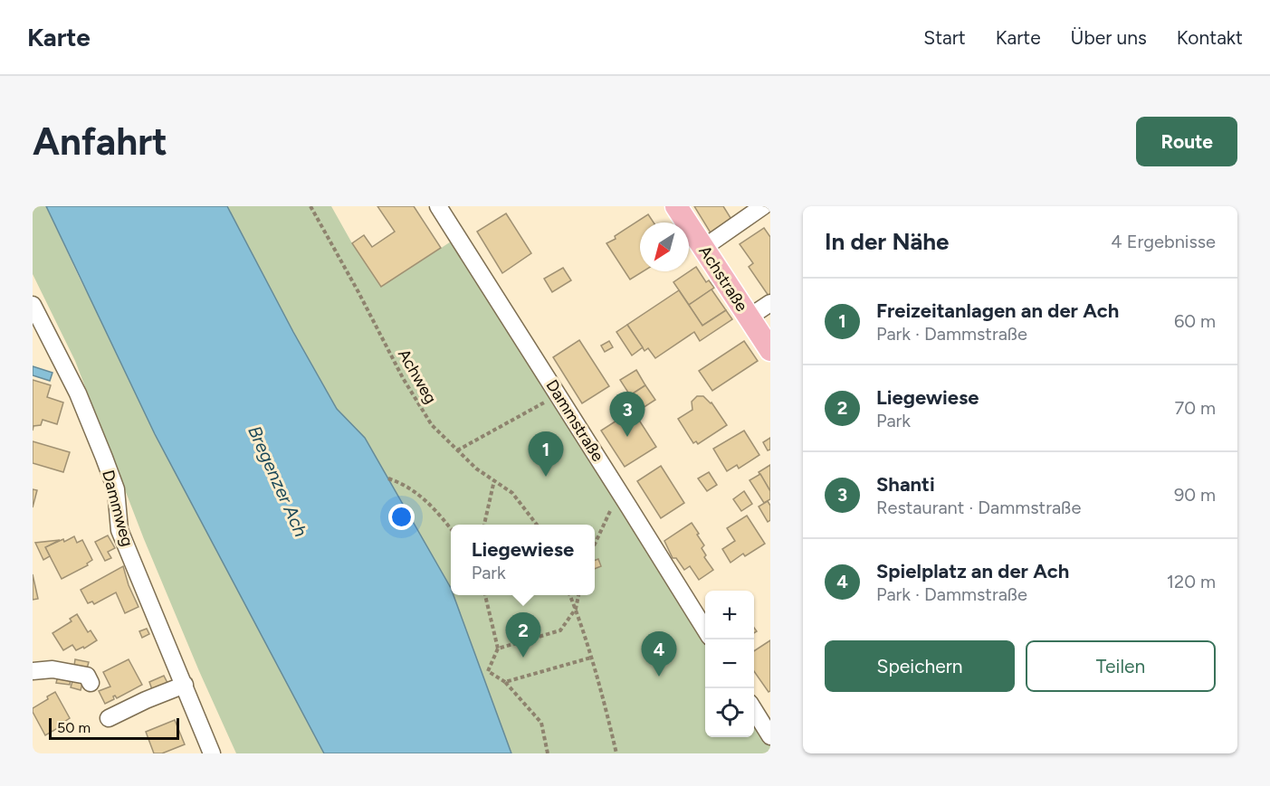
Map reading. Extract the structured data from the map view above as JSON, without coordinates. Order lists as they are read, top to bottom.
{
  "streets": {
    "main road": ["Achstraße"],
    "street": ["Dammstraße", "Dammweg"],
    "path": ["Achweg"]
  },
  "water": ["Bregenzer Ach"],
  "scale_bar": "50 m",
  "north": "bottom left",
  "page": {
    "header": "Karte",
    "nav": [
      "Start",
      "Karte",
      "Über uns",
      "Kontakt"
    ],
    "buttons": [
      "Route",
      ["Speichern", "Teilen"]
    ],
    "title": "Anfahrt",
    "heading": ["In der Nähe", "4 Ergebnisse"],
    "list": [
      {
        "mark": "1",
        "name": "Freizeitanlagen an der Ach",
        "note": "Park · Dammstraße",
        "value": "60 m"
      },
      {
        "mark": "2",
        "name": "Liegewiese",
        "note": "Park",
        "value": "70 m"
      },
      {
        "mark": "3",
        "name": "Shanti",
        "note": "Restaurant · Dammstraße",
        "value": "90 m"
      },
      {
        "mark": "4",
        "name": "Spielplatz an der Ach",
        "note": "Park · Dammstraße",
        "value": "120 m"
      }
    ],
    "pins": [
      "3",
      "1",
      "2",
      "4"
    ],
    "popup": ["Liegewiese", "Park"],
    "map_buttons": ["+", "−"],
    "scale": "50 m"
  }
}
